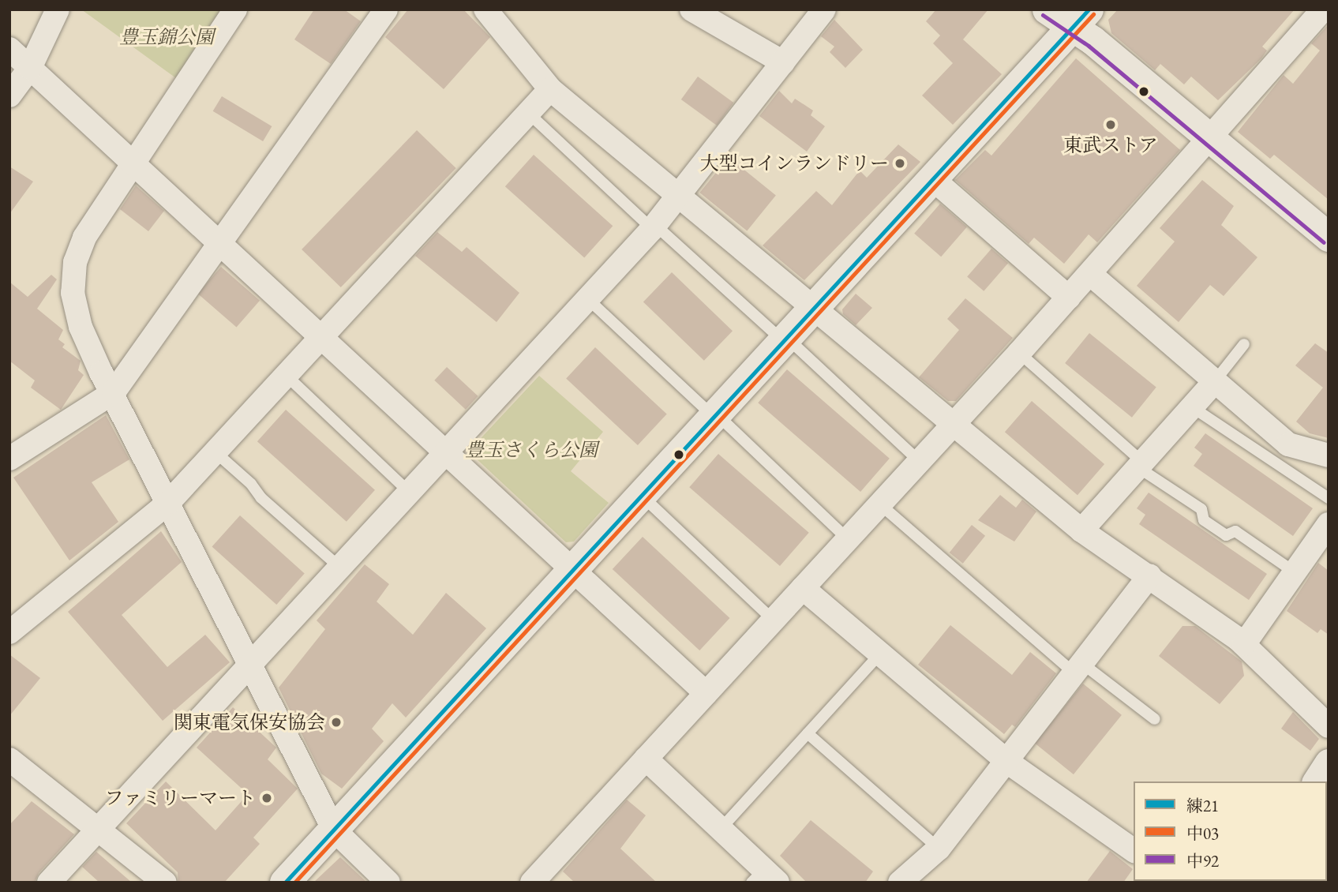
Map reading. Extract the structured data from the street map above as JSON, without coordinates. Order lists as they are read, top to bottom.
{
  "parks": ["豊玉錦公園", "豊玉さくら公園"],
  "places": [
    "東武ストア",
    "大型コインランドリー",
    "関東電気保安協会",
    "ファミリーマート"
  ],
  "lines": ["transit line 練21", "transit line 中03", "transit line 中92"],
  "legend": ["練21", "中03", "中92"]
}
